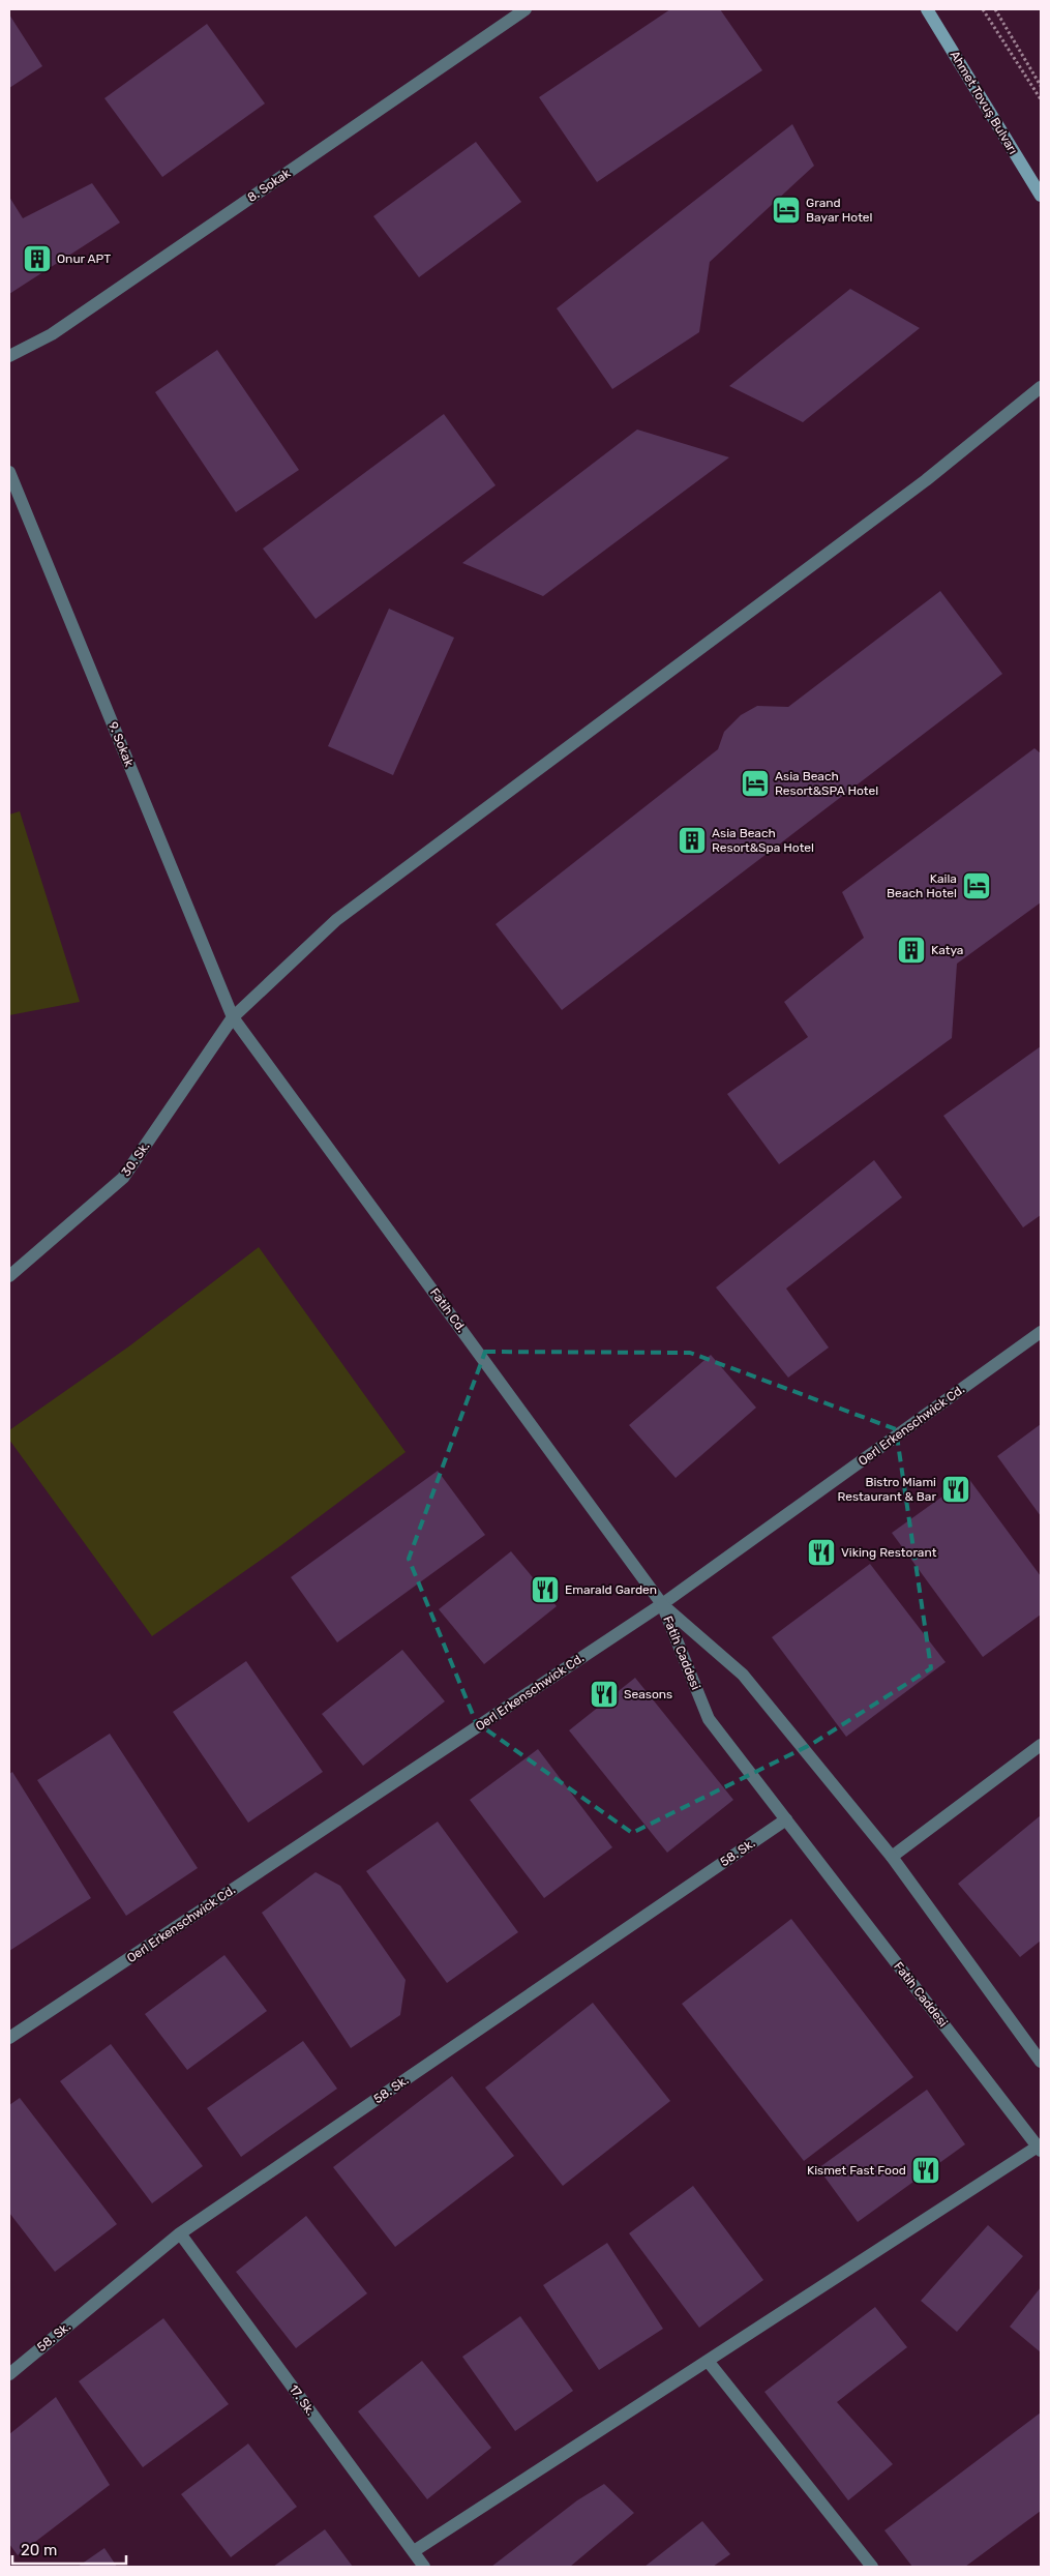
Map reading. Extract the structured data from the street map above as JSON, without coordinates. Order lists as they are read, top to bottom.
{
  "streets": {
    "main road": ["Ahmet Tovuş Bulvarı"],
    "street": [
      "8. Sokak",
      "9. Sokak",
      "30. Sk.",
      "Fatih Cd.",
      "Oerl Erkenschwick Cd.",
      "Fatih Caddesi",
      "58. Sk.",
      "17. Sk."
    ]
  },
  "crossings": [
    ["9. Sokak", "30. Sk."],
    ["9. Sokak", "Fatih Cd."],
    ["30. Sk.", "Fatih Cd."],
    ["Fatih Cd.", "Oerl Erkenschwick Cd."],
    ["Fatih Cd.", "Fatih Caddesi"],
    ["Oerl Erkenschwick Cd.", "Fatih Caddesi"],
    ["Fatih Caddesi", "58. Sk."],
    ["58. Sk.", "17. Sk."]
  ],
  "places": {
    "hotel": ["Grand Bayar Hotel", "Asia Beach Resort&SPA Hotel", "Kaila Beach Hotel"],
    "building": ["Onur APT", "Asia Beach Resort&Spa Hotel", "Katya"],
    "restaurant": [
      "Bistro Miami Restaurant & Bar",
      "Viking Restorant",
      "Emarald Garden",
      "Seasons",
      "Kismet Fast Food"
    ]
  },
  "scale_bar": "20 m"
}
